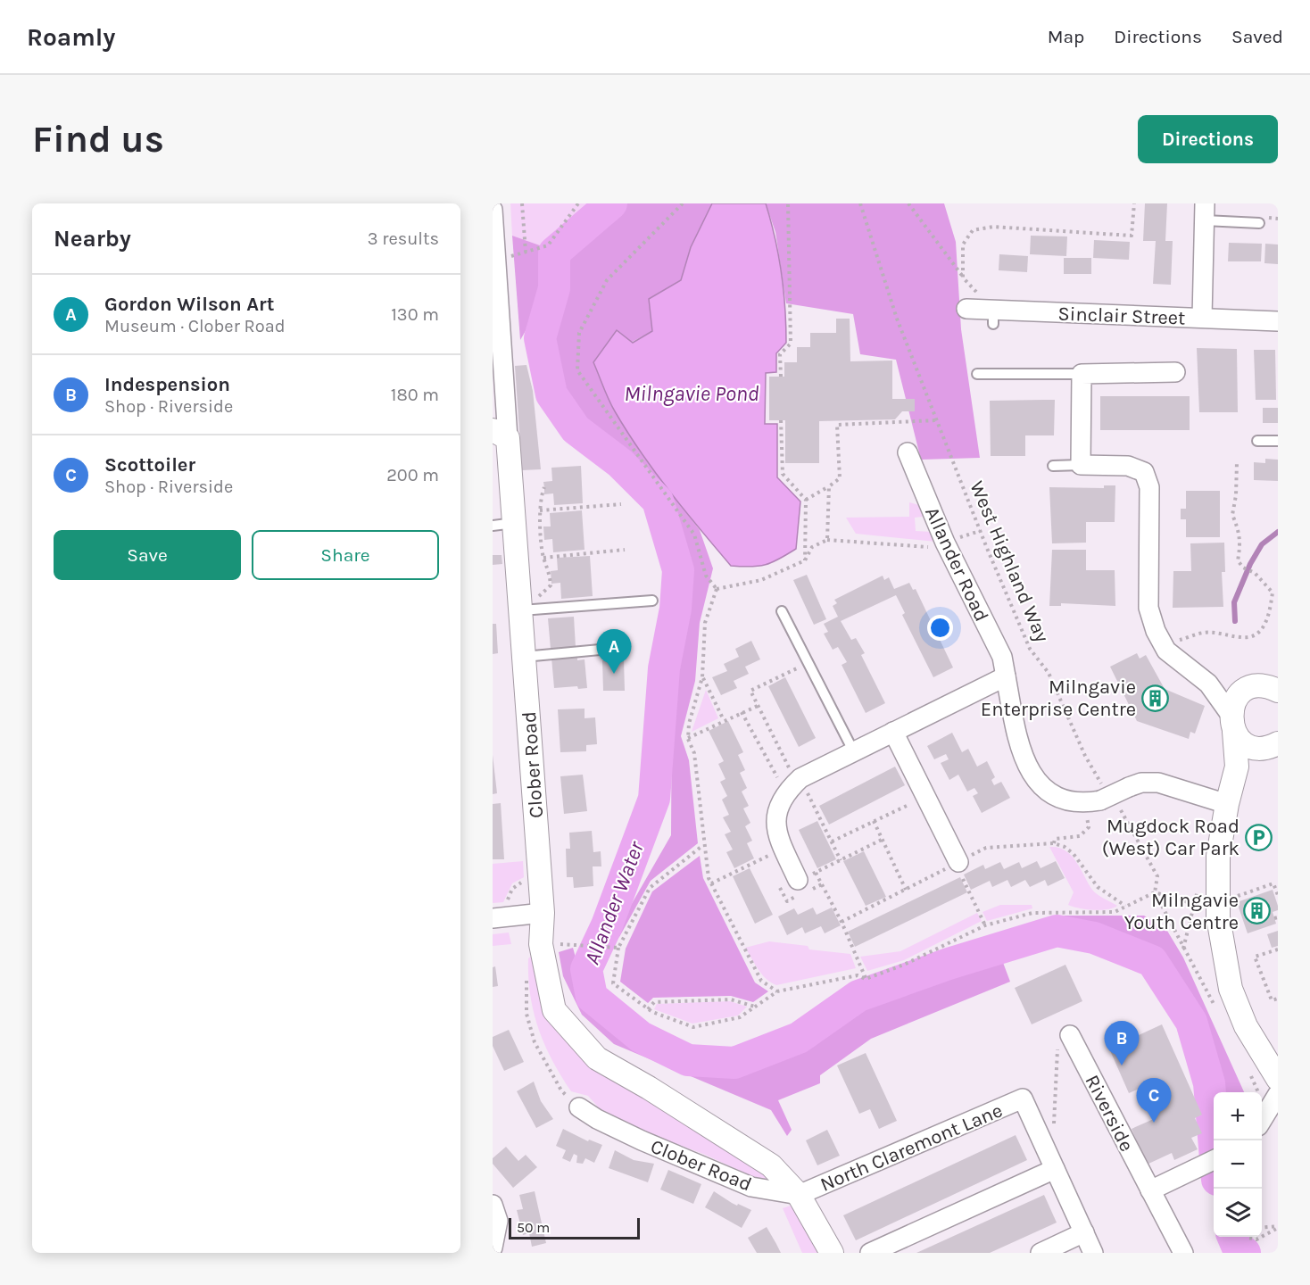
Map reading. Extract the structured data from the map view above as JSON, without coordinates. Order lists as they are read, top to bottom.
{
  "streets": {
    "street": [
      "Sinclair Street",
      "Allander Road",
      "Clober Road",
      "Riverside",
      "North Claremont Lane"
    ],
    "path": ["West Highland Way"]
  },
  "crossings": [
    ["West Highland Way", "Allander Road"],
    ["Clober Road", "North Claremont Lane"]
  ],
  "water": ["Milngavie Pond", "Allander Water"],
  "places": {
    "building": ["Milngavie Enterprise Centre", "Milngavie Youth Centre"],
    "parking": ["Mugdock Road (West) Car Park"]
  },
  "scale_bar": "50 m",
  "page": {
    "header": "Roamly",
    "nav": ["Map", "Directions", "Saved"],
    "buttons": [
      "Directions",
      ["Save", "Share"]
    ],
    "title": "Find us",
    "heading": ["Nearby", "3 results"],
    "list": [
      {
        "mark": "A",
        "name": "Gordon Wilson Art",
        "note": "Museum · Clober Road",
        "value": "130 m"
      },
      {
        "mark": "B",
        "name": "Indespension",
        "note": "Shop · Riverside",
        "value": "180 m"
      },
      {
        "mark": "C",
        "name": "Scottoiler",
        "note": "Shop · Riverside",
        "value": "200 m"
      }
    ],
    "pins": ["A", "B", "C"],
    "map_buttons": ["+", "−"],
    "scale": "50 m"
  }
}
